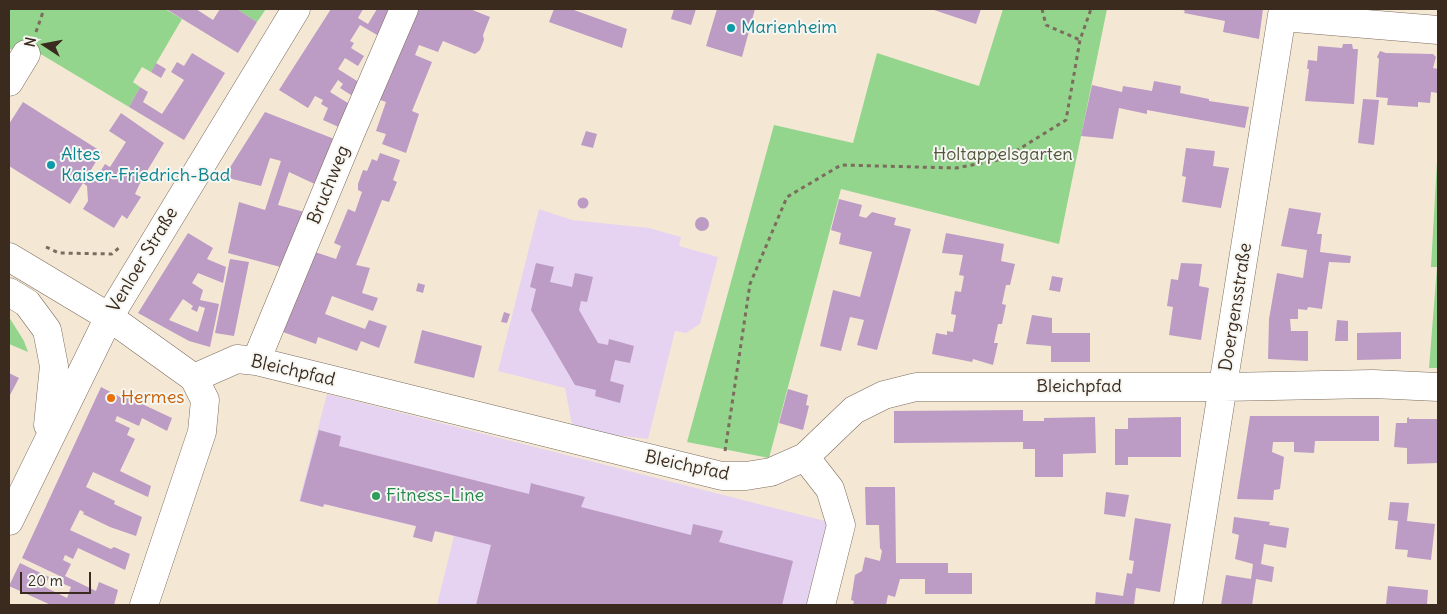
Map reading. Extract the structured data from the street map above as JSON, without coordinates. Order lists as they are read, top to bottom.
{
  "streets": {
    "street": [
      "Bruchweg",
      "Venloer Straße",
      "Doergensstraße",
      "Bleichpfad"
    ]
  },
  "crossings": [
    ["Bruchweg", "Bleichpfad"],
    ["Doergensstraße", "Bleichpfad"]
  ],
  "parks": ["Holtappelsgarten"],
  "places": [
    "Marienheim",
    "Altes Kaiser-Friedrich-Bad",
    "Hermes",
    "Fitness-Line"
  ],
  "scale_bar": "20 m",
  "north": "left"
}
